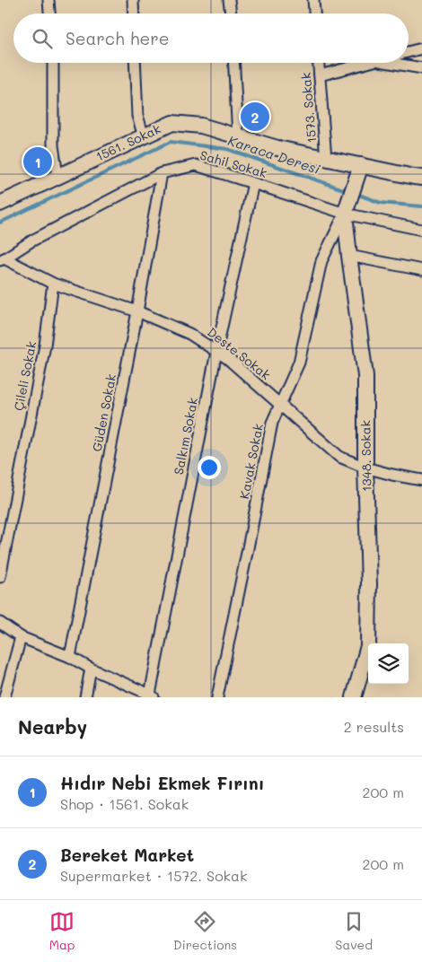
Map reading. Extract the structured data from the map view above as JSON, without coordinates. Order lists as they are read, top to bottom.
{
  "streets": {
    "street": [
      "1573. Sokak",
      "1561. Sokak",
      "Sahil Sokak",
      "Deste Sokak",
      "Çileli Sokak",
      "Güden Sokak",
      "Salkım Sokak",
      "1348. Sokak",
      "Kavak Sokak"
    ]
  },
  "crossings": [
    ["1573. Sokak", "1561. Sokak"],
    ["Sahil Sokak", "Deste Sokak"],
    ["Sahil Sokak", "Güden Sokak"],
    ["Sahil Sokak", "Salkım Sokak"],
    ["Sahil Sokak", "1348. Sokak"],
    ["Sahil Sokak", "Kavak Sokak"],
    ["Deste Sokak", "Çileli Sokak"],
    ["Deste Sokak", "Güden Sokak"],
    ["Deste Sokak", "Salkım Sokak"],
    ["Deste Sokak", "1348. Sokak"],
    ["Deste Sokak", "Kavak Sokak"],
    ["1348. Sokak", "Kavak Sokak"]
  ],
  "water": ["Karaca Deresi"],
  "page": {
    "search": "Search here",
    "pins": ["2", "1"],
    "heading": ["Nearby", "2 results"],
    "list": [
      {
        "mark": "1",
        "name": "Hıdır Nebi Ekmek Fırını",
        "note": "Shop · 1561. Sokak",
        "value": "200 m"
      },
      {
        "mark": "2",
        "name": "Bereket Market",
        "note": "Supermarket · 1572. Sokak",
        "value": "200 m"
      }
    ],
    "nav": ["Map", "Directions", "Saved"]
  }
}
